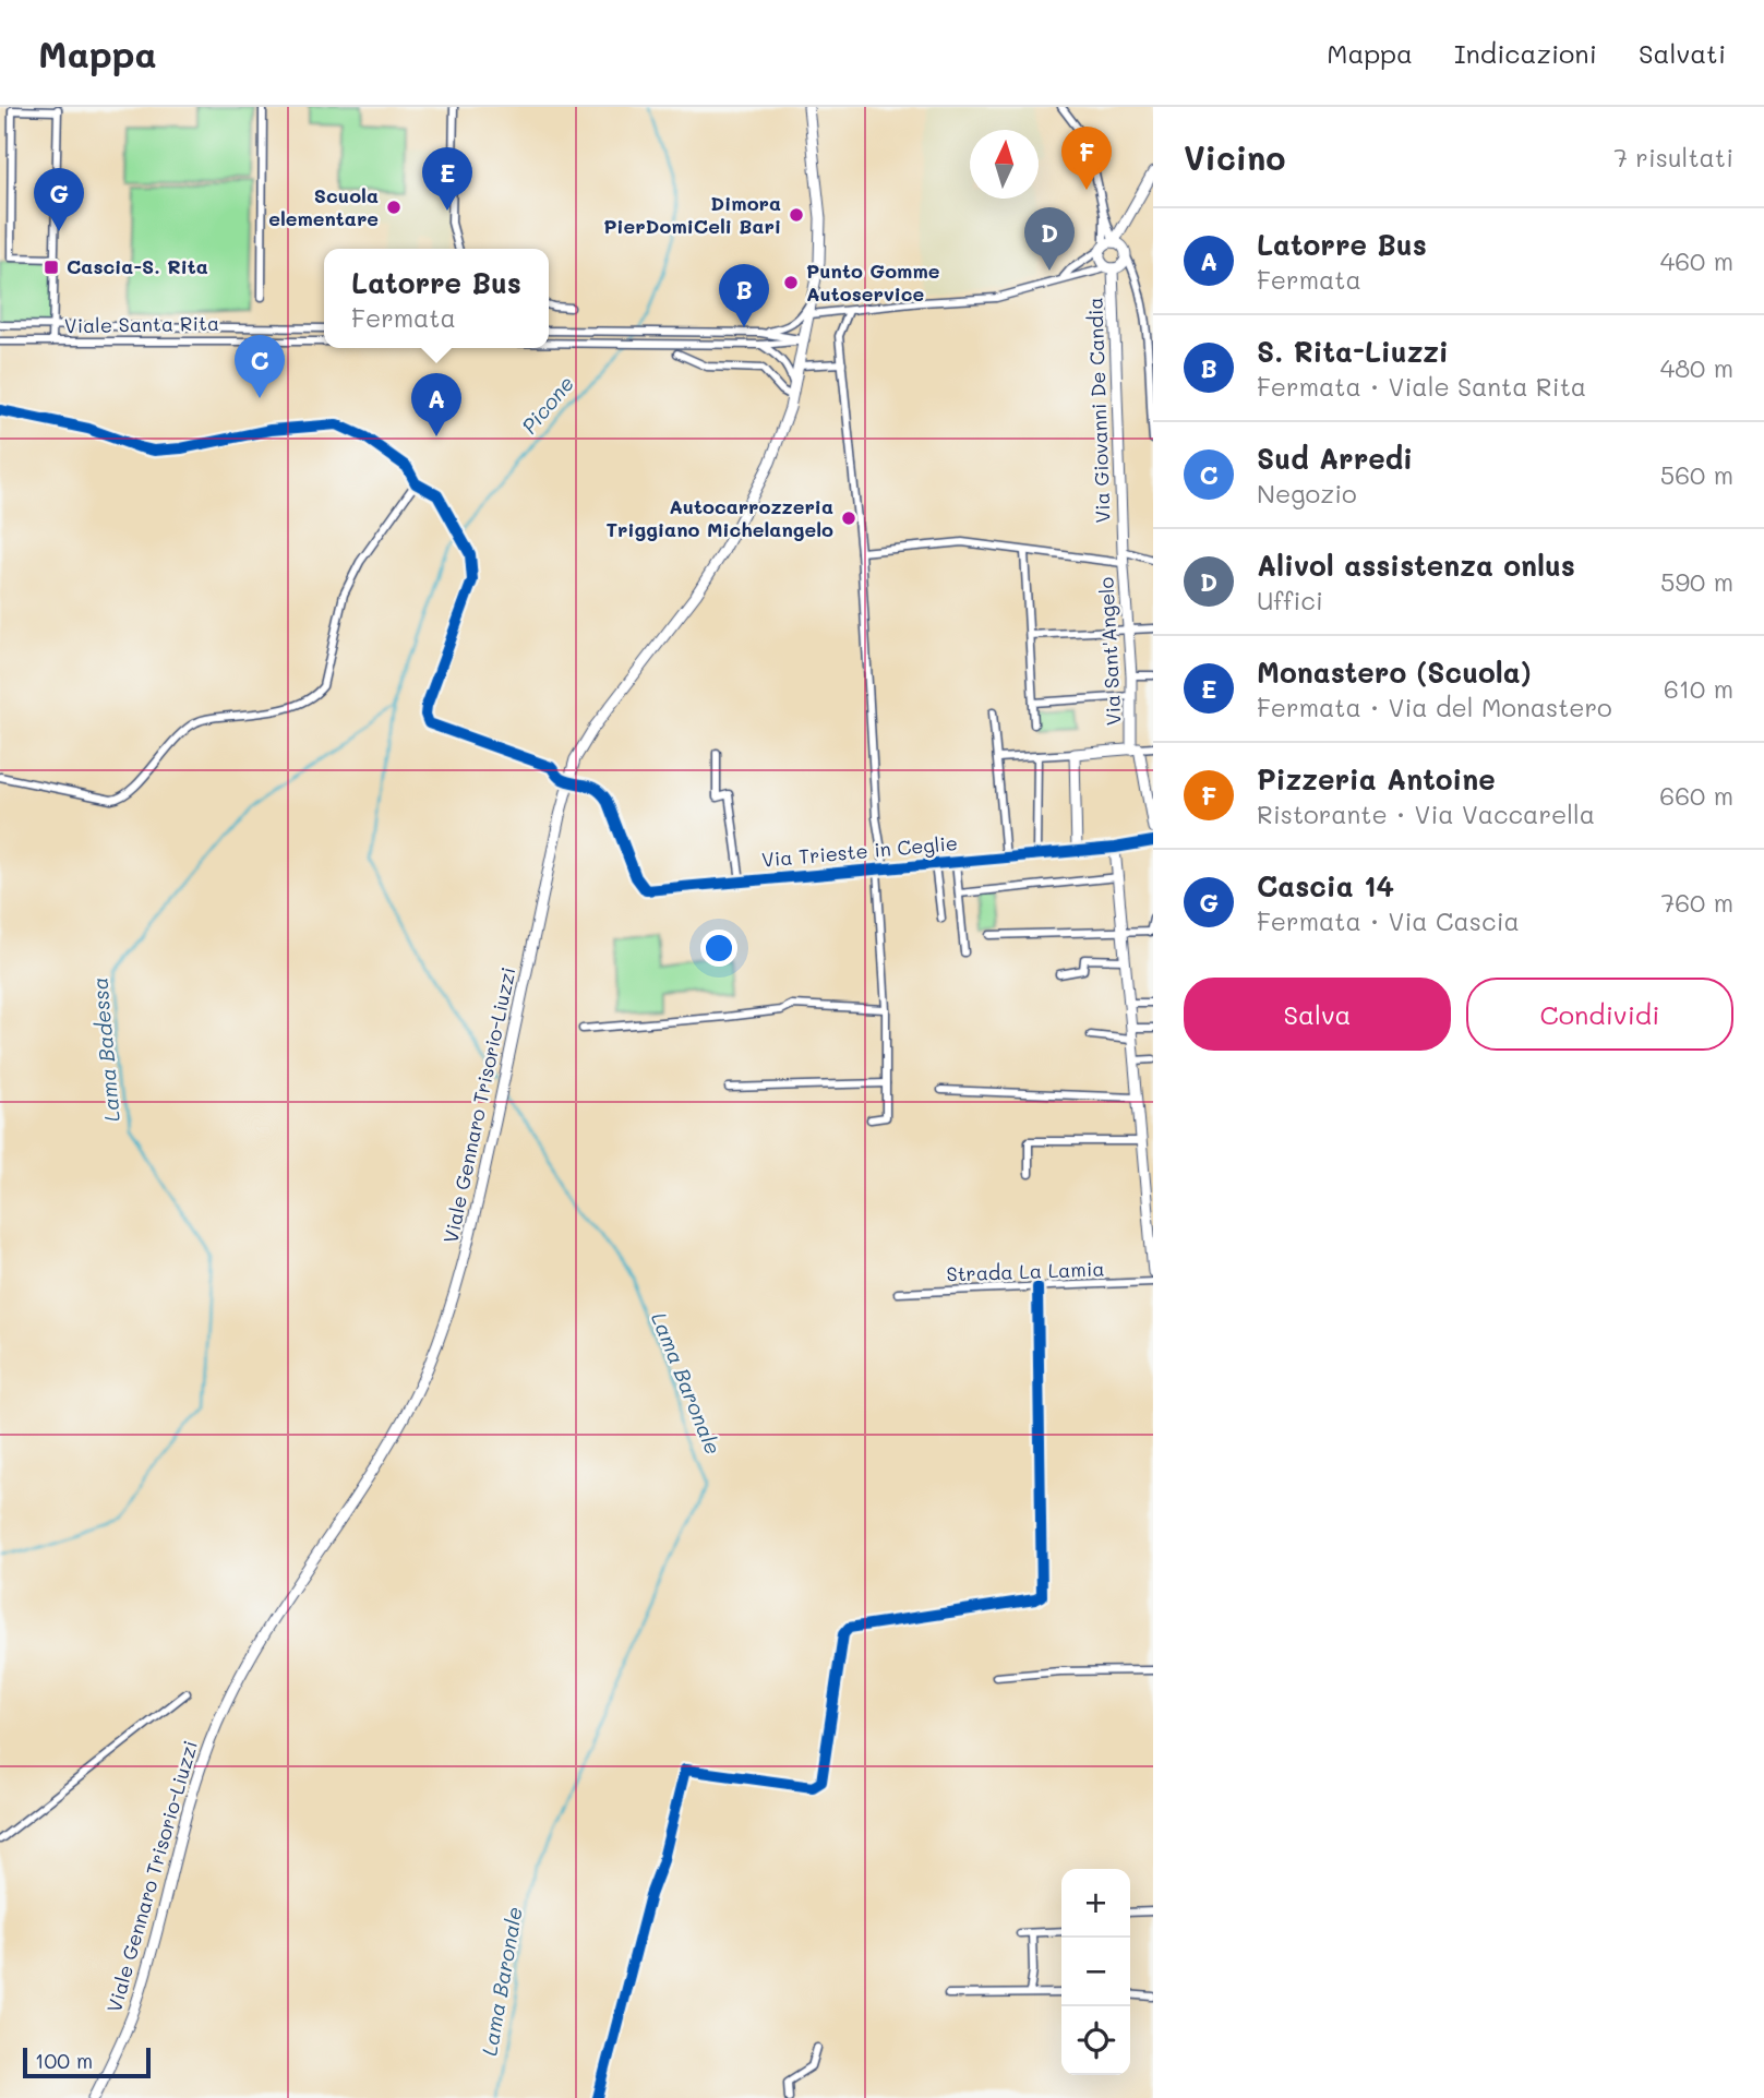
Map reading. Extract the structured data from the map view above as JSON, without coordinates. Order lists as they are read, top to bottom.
{
  "streets": {
    "main road": ["Via Giovanni De Candia", "Via Sant'Angelo", "Viale Gennaro Trisorio-Liuzzi"],
    "street": ["Viale Santa Rita", "Via Trieste in Ceglie", "Strada La Lamia"]
  },
  "crossings": [
    ["Via Giovanni De Candia", "Via Sant'Angelo"],
    ["Via Trieste in Ceglie", "Viale Gennaro Trisorio-Liuzzi"]
  ],
  "water": ["Picone", "Lama Badessa", "Lama Baronale"],
  "places": {
    "other": [
      "Scuola elementare",
      "Dimora PierDomiCeli Bari",
      "Punto Gomme Autoservice",
      "Autocarrozzeria Triggiano Michelangelo"
    ],
    "transit": ["Cascia-S. Rita"]
  },
  "scale_bar": "100 m",
  "north": "top",
  "page": {
    "header": "Mappa",
    "nav": ["Mappa", "Indicazioni", "Salvati"],
    "heading": ["Vicino", "7 risultati"],
    "pins": [
      "F",
      "E",
      "G",
      "D",
      "B",
      "C",
      "A"
    ],
    "list": [
      {
        "mark": "A",
        "name": "Latorre Bus",
        "note": "Fermata",
        "value": "460 m"
      },
      {
        "mark": "B",
        "name": "S. Rita-Liuzzi",
        "note": "Fermata · Viale Santa Rita",
        "value": "480 m"
      },
      {
        "mark": "C",
        "name": "Sud Arredi",
        "note": "Negozio",
        "value": "560 m"
      },
      {
        "mark": "D",
        "name": "Alivol assistenza onlus",
        "note": "Uffici",
        "value": "590 m"
      },
      {
        "mark": "E",
        "name": "Monastero (Scuola)",
        "note": "Fermata · Via del Monastero",
        "value": "610 m"
      },
      {
        "mark": "F",
        "name": "Pizzeria Antoine",
        "note": "Ristorante · Via Vaccarella",
        "value": "660 m"
      },
      {
        "mark": "G",
        "name": "Cascia 14",
        "note": "Fermata · Via Cascia",
        "value": "760 m"
      }
    ],
    "popup": ["Latorre Bus", "Fermata"],
    "buttons": ["Salva", "Condividi"],
    "map_buttons": ["+", "−"],
    "scale": "100 m"
  }
}
